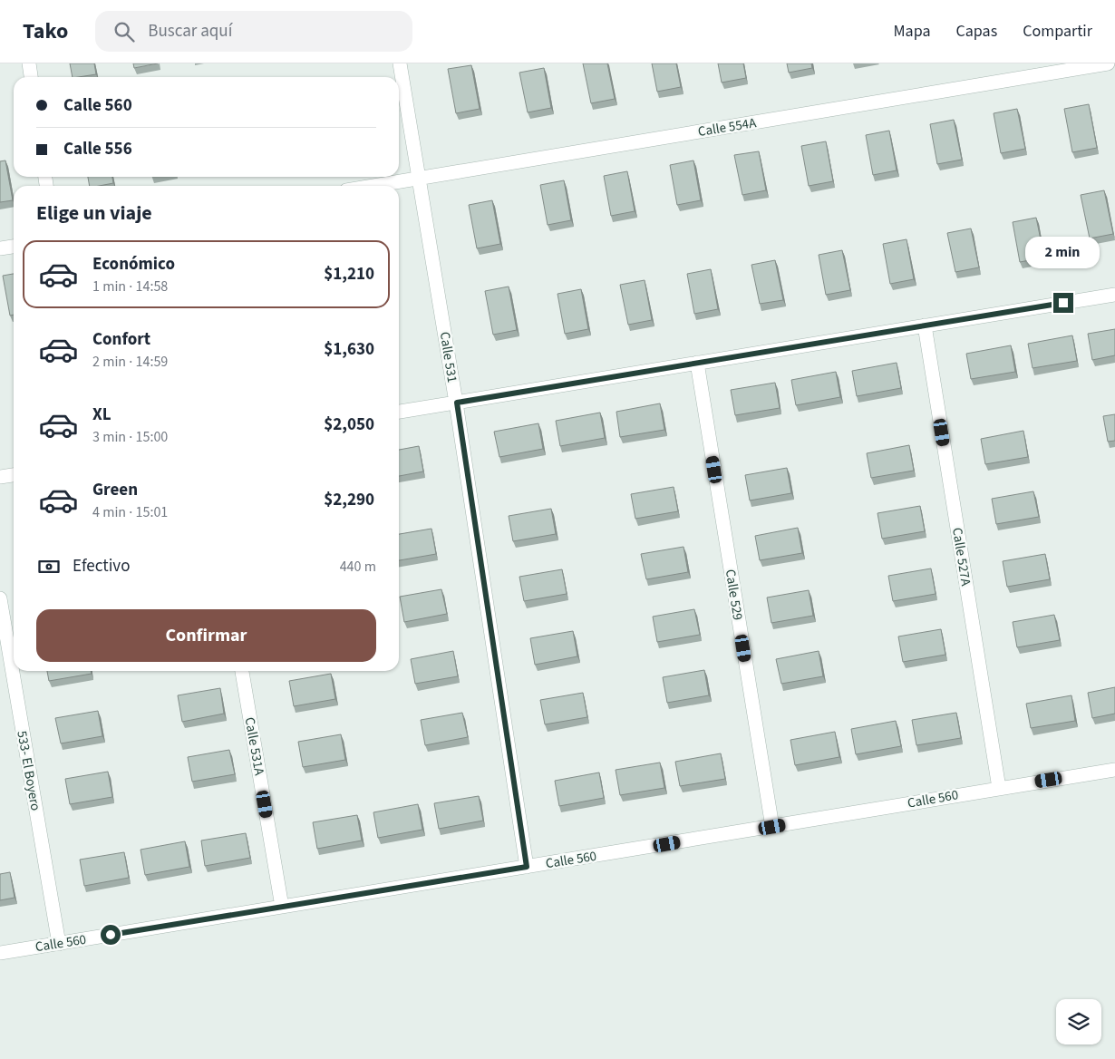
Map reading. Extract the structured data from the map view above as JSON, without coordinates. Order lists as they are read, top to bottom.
{
  "streets": {
    "street": [
      "Calle 554A",
      "Calle 531",
      "Calle 527A",
      "Calle 529",
      "Calle 531A",
      "533- El Boyero",
      "Calle 560"
    ]
  },
  "crossings": [
    ["Calle 554A", "Calle 531"],
    ["Calle 531", "Calle 560"],
    ["Calle 527A", "Calle 560"],
    ["Calle 529", "Calle 560"],
    ["Calle 531A", "Calle 560"],
    ["533- El Boyero", "Calle 560"]
  ],
  "page": {
    "header": "Tako",
    "search": "Buscar aquí",
    "nav": ["Mapa", "Capas", "Compartir"],
    "banner": ["Calle 560", "Calle 556"],
    "heading": "Elige un viaje",
    "bubble": "2 min",
    "list": [
      {
        "name": "Económico",
        "note": "1 min · 14:58",
        "value": "$1,210"
      },
      {
        "name": "Confort",
        "note": "2 min · 14:59",
        "value": "$1,630"
      },
      {
        "name": "XL",
        "note": "3 min · 15:00",
        "value": "$2,050"
      },
      {
        "name": "Green",
        "note": "4 min · 15:01",
        "value": "$2,290"
      }
    ],
    "pay": ["Efectivo", "440 m"],
    "buttons": "Confirmar"
  }
}
